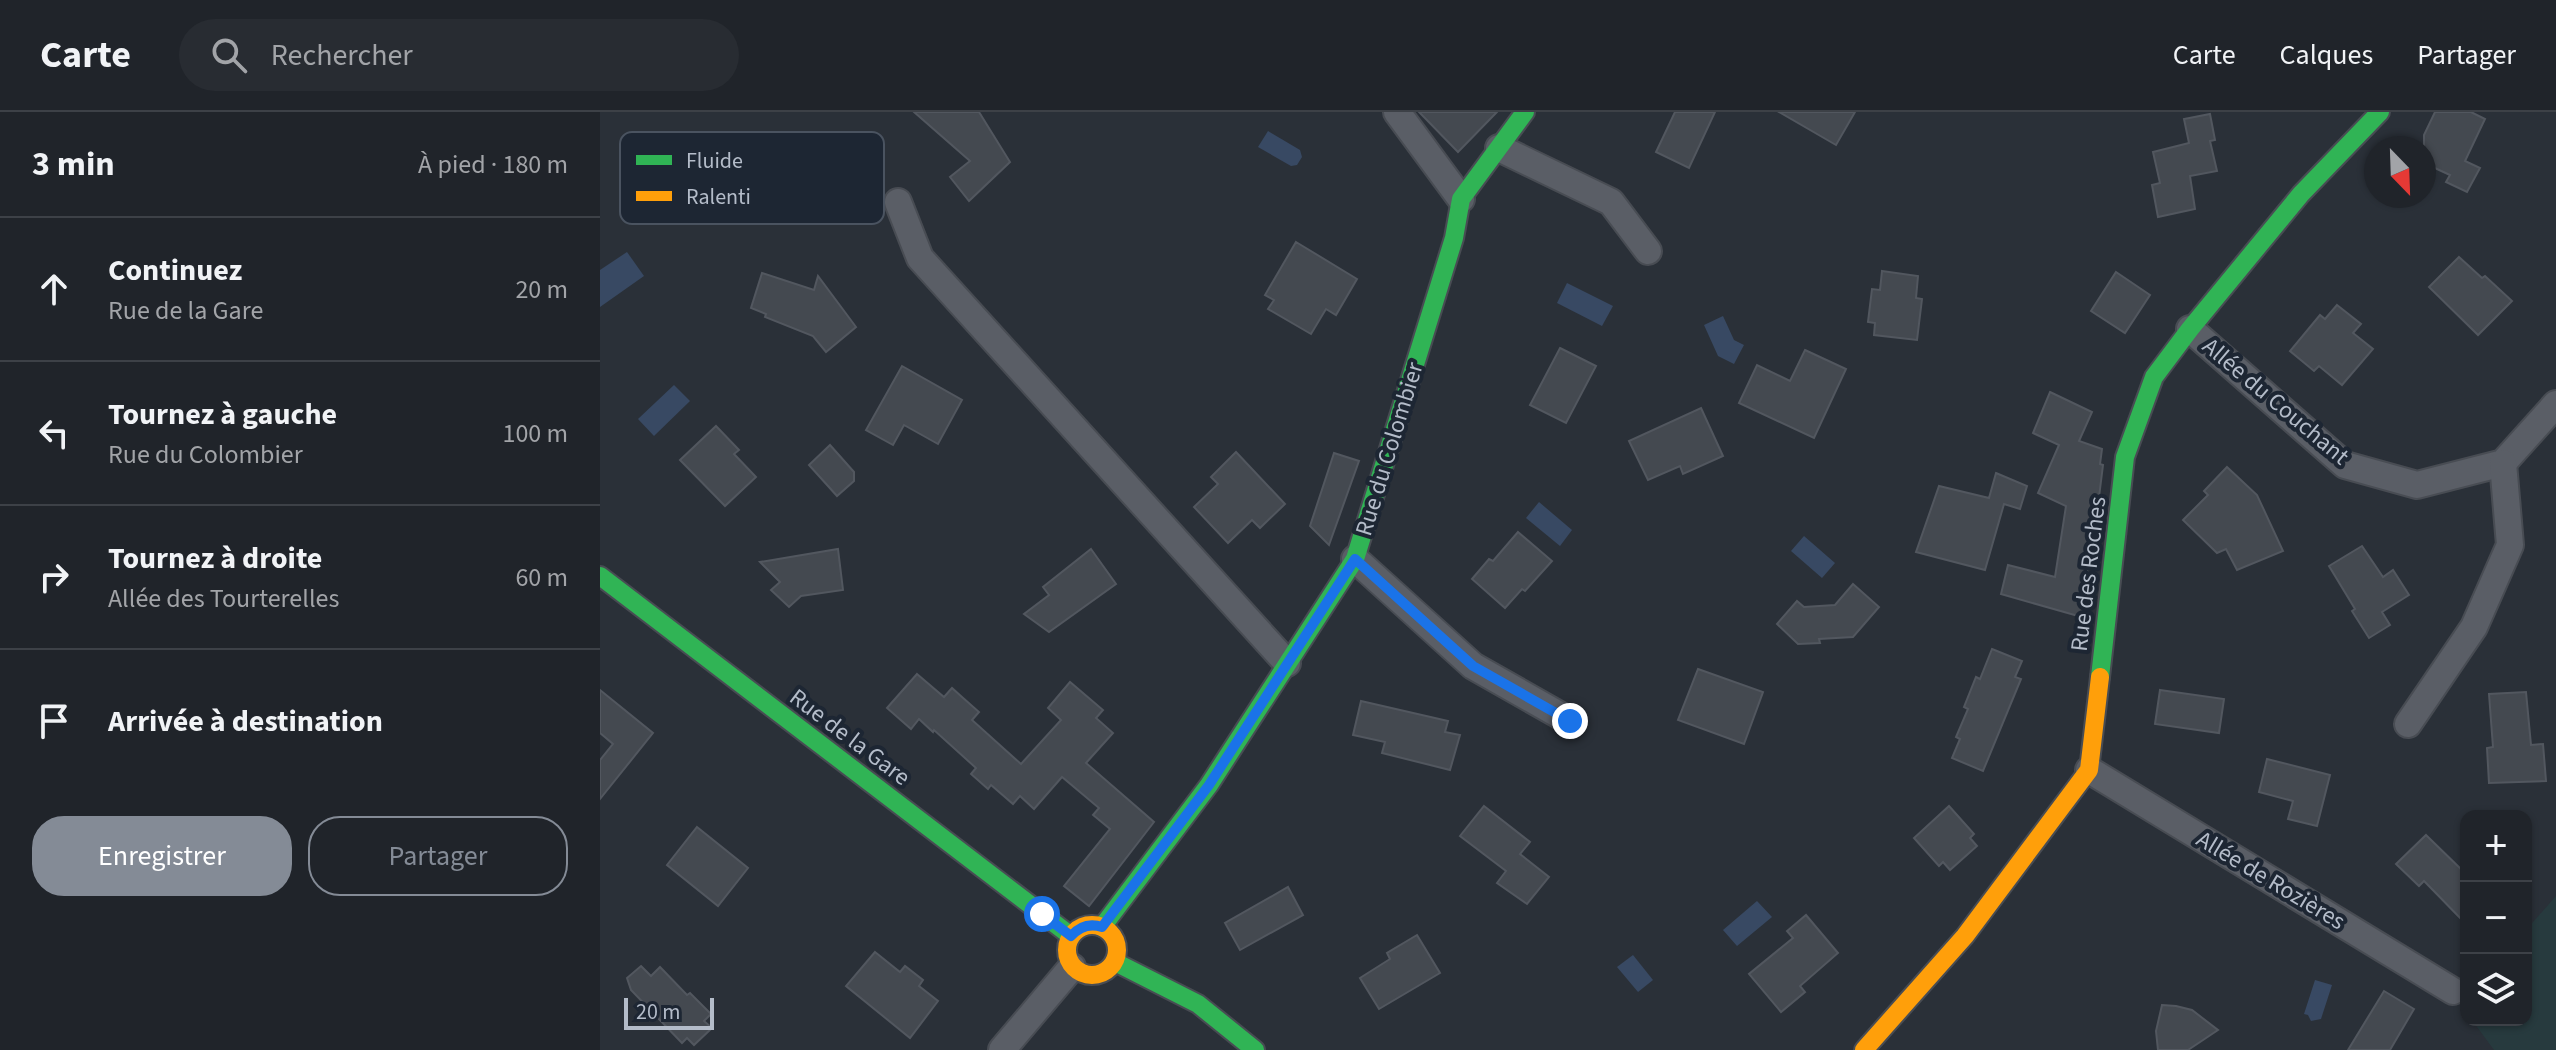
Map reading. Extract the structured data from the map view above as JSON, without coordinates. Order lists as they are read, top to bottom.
{
  "streets": {
    "street": [
      "Allée du Couchant",
      "Rue du Colombier",
      "Rue des Roches",
      "Rue de la Gare",
      "Allée de Rozières"
    ]
  },
  "crossings": [
    ["Allée du Couchant", "Rue des Roches"],
    ["Rue du Colombier", "Rue de la Gare"],
    ["Rue des Roches", "Allée de Rozières"]
  ],
  "legend": ["Fluide", "Ralenti"],
  "scale_bar": "20 m",
  "north": "bottom right",
  "page": {
    "header": "Carte",
    "search": "Rechercher",
    "nav": ["Carte", "Calques", "Partager"],
    "heading": ["3 min", "À pied · 180 m"],
    "list": [
      ["Continuez", "Rue de la Gare", "20 m"],
      ["Tournez à gauche", "Rue du Colombier", "100 m"],
      ["Tournez à droite", "Allée des Tourterelles", "60 m"],
      "Arrivée à destination"
    ],
    "buttons": ["Enregistrer", "Partager"],
    "map_buttons": ["+", "−"],
    "scale": "20 m"
  }
}
